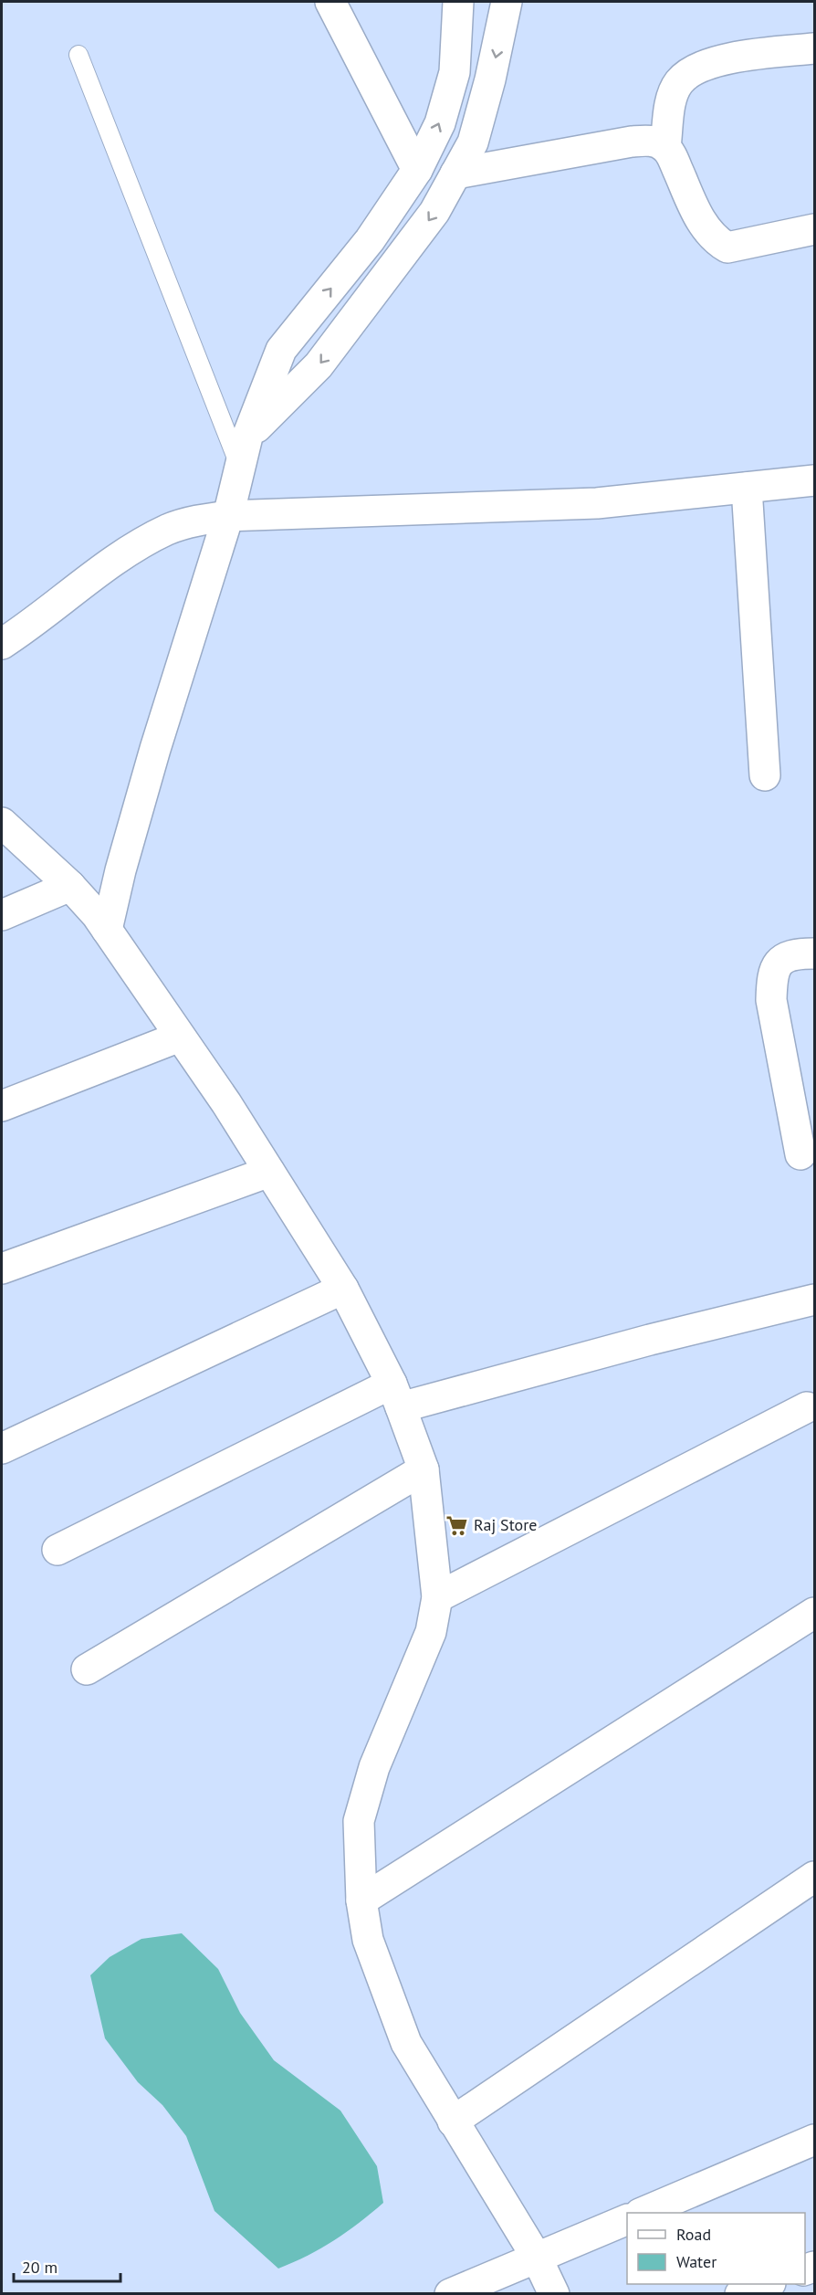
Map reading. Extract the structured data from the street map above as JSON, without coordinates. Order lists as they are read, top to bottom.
{
  "places": {
    "supermarket": ["Raj Store"]
  },
  "legend": ["Road", "Water"],
  "scale_bar": "20 m"
}
